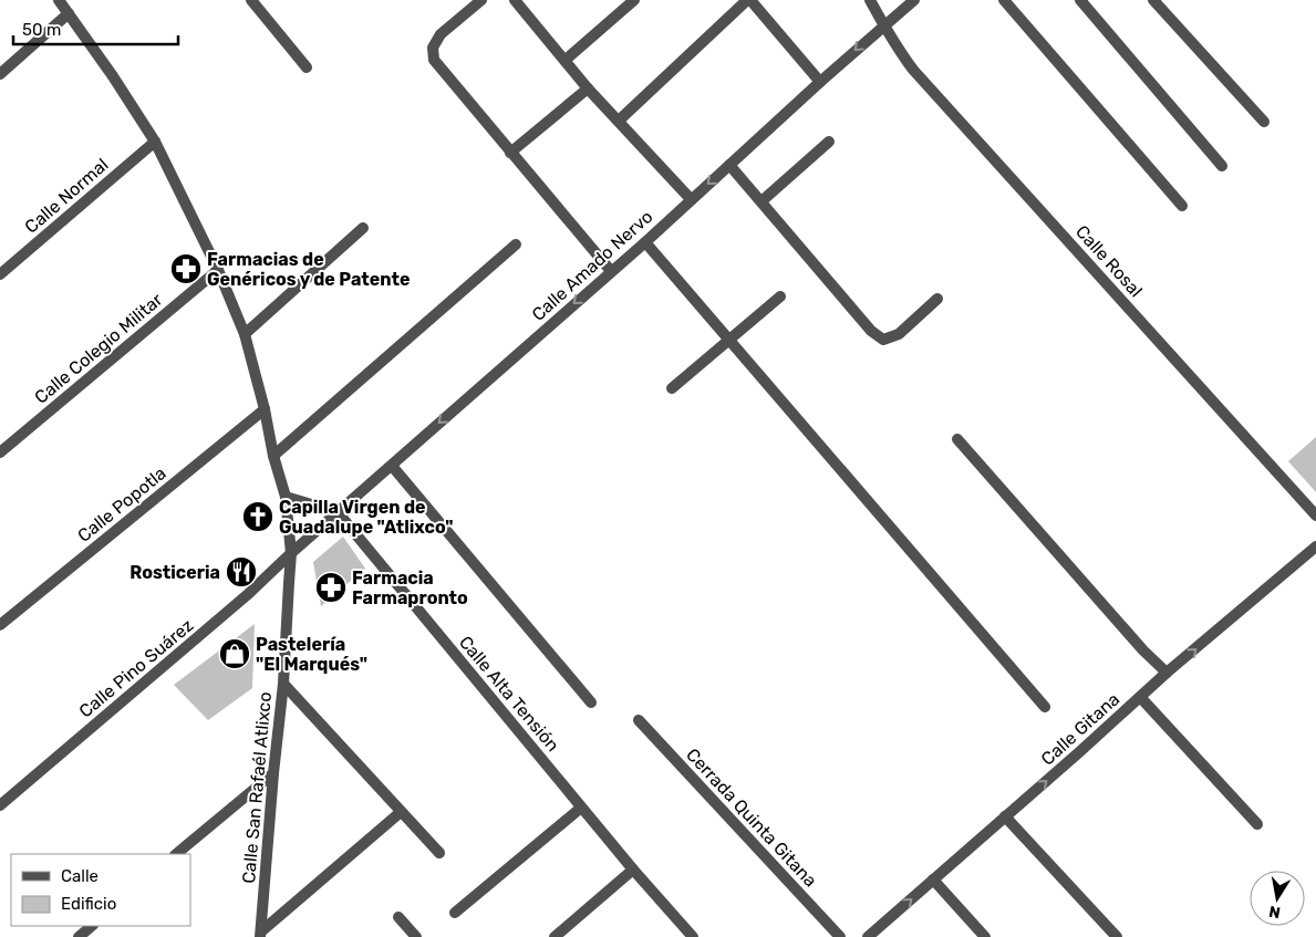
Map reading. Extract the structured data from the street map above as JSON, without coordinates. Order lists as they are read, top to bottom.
{
  "streets": {
    "street": [
      "Calle Normal",
      "Calle Rosal",
      "Calle Amado Nervo",
      "Calle Colegio Militar",
      "Calle Popotla",
      "Calle Pino Suárez",
      "Calle Alta Tensión",
      "Calle Gitana",
      "Calle San Rafaél Atlixco",
      "Cerrada Quinta Gitana"
    ]
  },
  "crossings": [
    ["Calle Normal", "Calle San Rafaél Atlixco"],
    ["Calle Rosal", "Calle Amado Nervo"],
    ["Calle Amado Nervo", "Calle Pino Suárez"],
    ["Calle Amado Nervo", "Calle Alta Tensión"],
    ["Calle Amado Nervo", "Calle San Rafaél Atlixco"],
    ["Calle Colegio Militar", "Calle San Rafaél Atlixco"],
    ["Calle Popotla", "Calle San Rafaél Atlixco"],
    ["Calle Pino Suárez", "Calle San Rafaél Atlixco"]
  ],
  "one_way": ["Calle Gitana"],
  "places": {
    "pharmacy": ["Farmacias de Genéricos y de Patente", "Farmacia Farmapronto"],
    "church": ["Capilla Virgen de Guadalupe \"Atlixco\""],
    "restaurant": ["Rosticeria"],
    "shop": ["Pastelería \"El Marqués\""]
  },
  "legend": ["Calle", "Edificio"],
  "scale_bar": "50 m",
  "north": "bottom"
}
